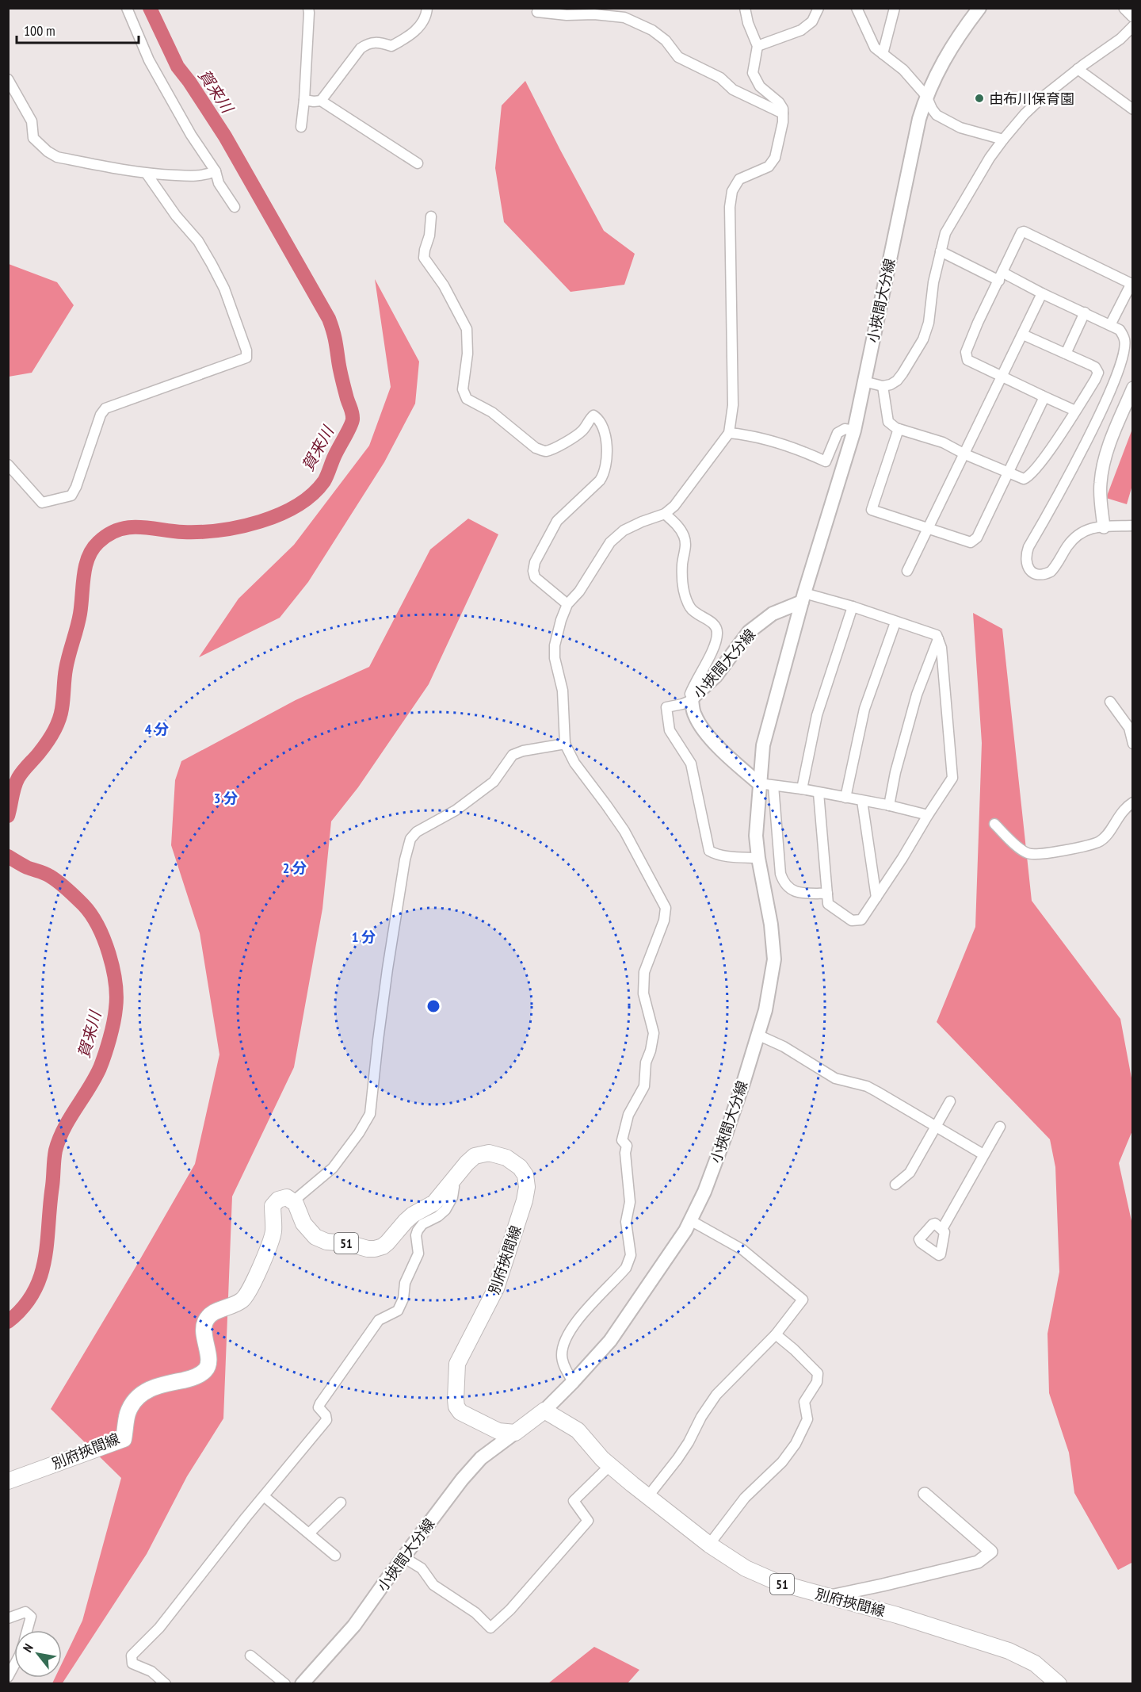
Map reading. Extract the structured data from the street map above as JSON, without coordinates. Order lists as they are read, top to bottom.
{
  "streets": {
    "main road": ["小挾間大分線", "51", "別府挾間線"]
  },
  "crossings": [
    ["小挾間大分線", "別府挾間線"]
  ],
  "water": ["賀来川"],
  "places": ["由布川保育園"],
  "scale_bar": "100 m",
  "north": "top left",
  "rings": [
    "4 分",
    "3 分",
    "2 分",
    "1 分"
  ]
}
